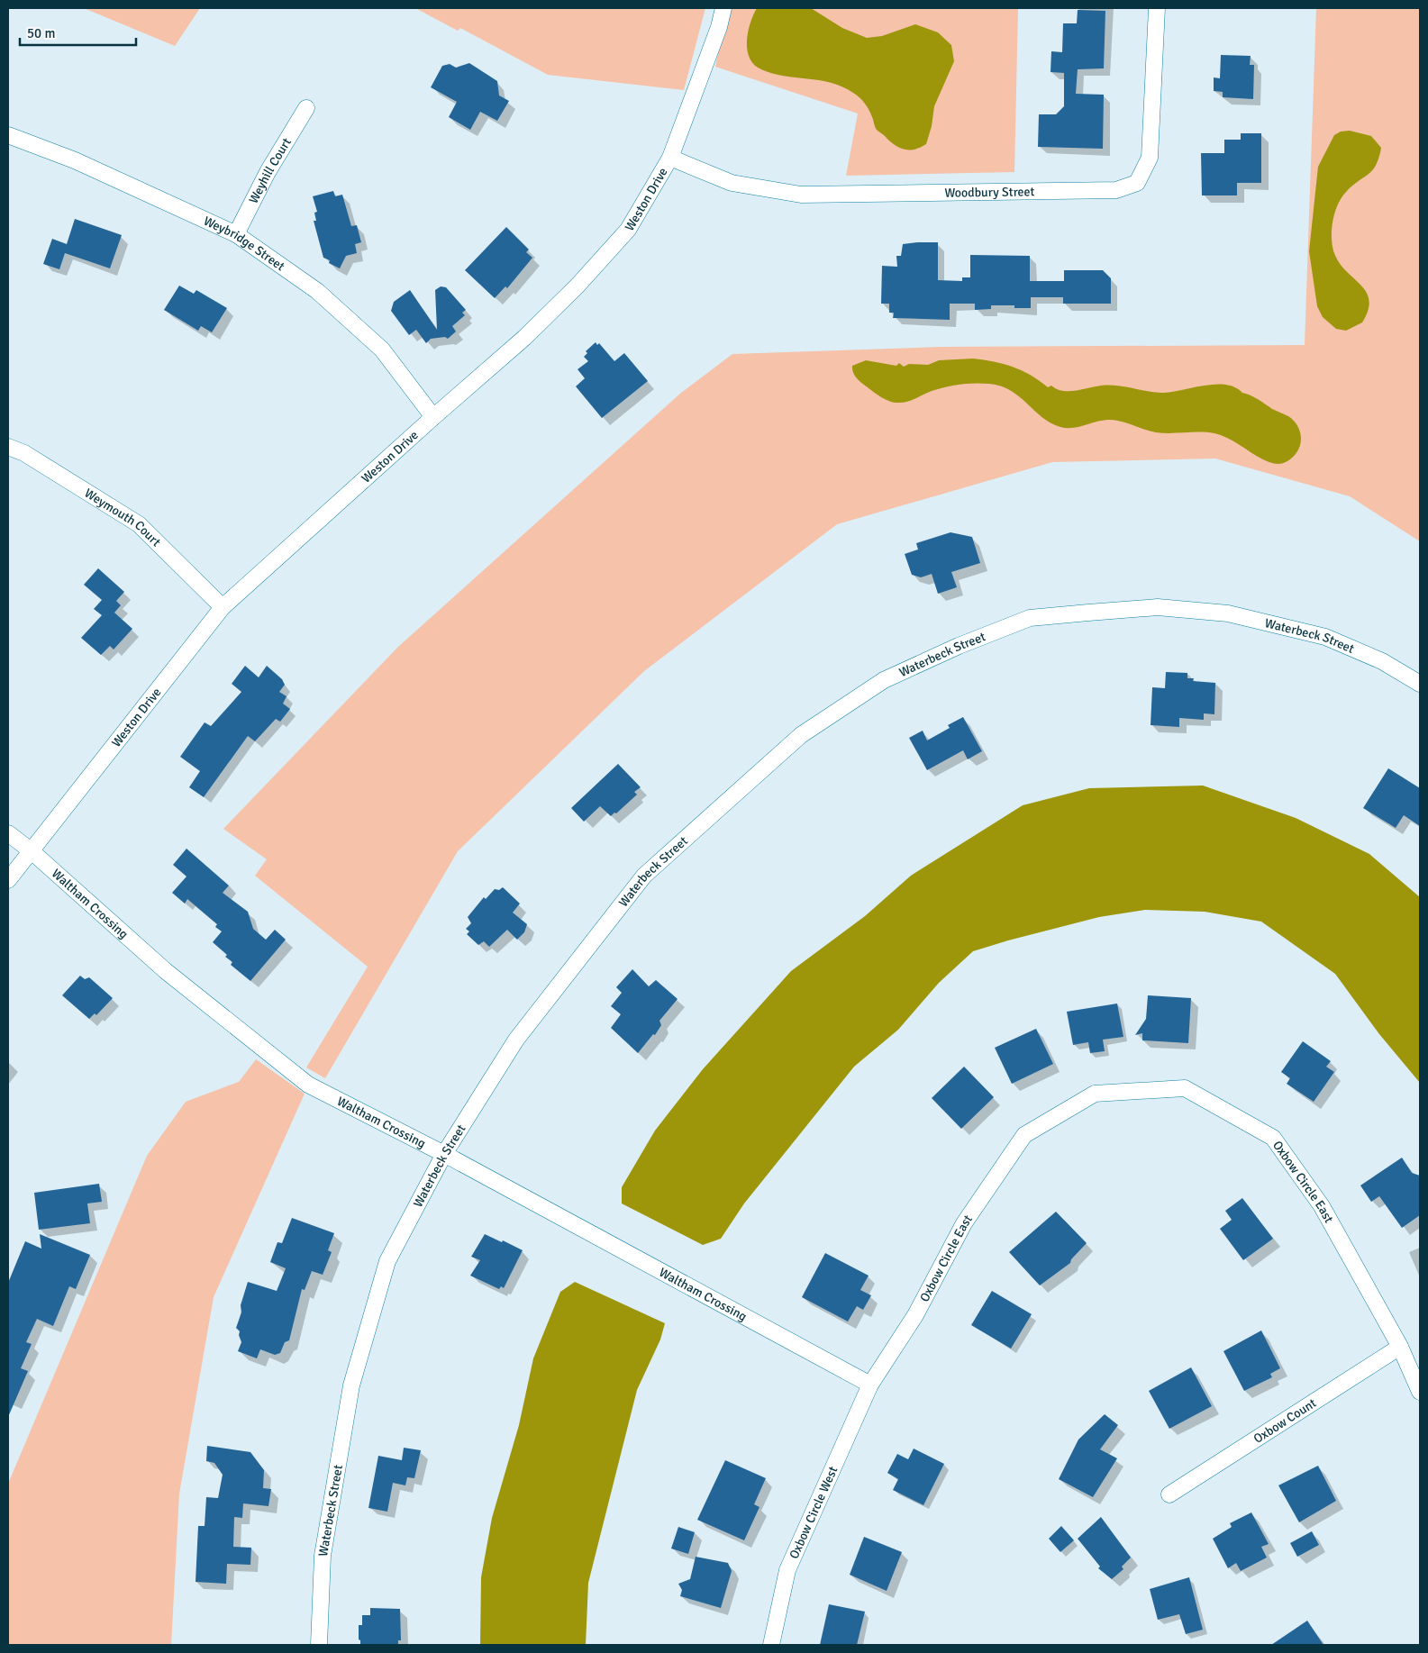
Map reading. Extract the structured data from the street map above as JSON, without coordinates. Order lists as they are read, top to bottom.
{
  "streets": {
    "street": [
      "Weyhill Court",
      "Woodbury Street",
      "Weston Drive",
      "Weybridge Street",
      "Weymouth Court",
      "Waterbeck Street",
      "Waltham Crossing",
      "Oxbow Circle East",
      "Oxbow Count",
      "Oxbow Circle West"
    ]
  },
  "crossings": [
    ["Weyhill Court", "Weybridge Street"],
    ["Woodbury Street", "Weston Drive"],
    ["Weston Drive", "Weybridge Street"],
    ["Weston Drive", "Weymouth Court"],
    ["Weston Drive", "Waltham Crossing"],
    ["Waterbeck Street", "Waltham Crossing"],
    ["Waltham Crossing", "Oxbow Circle East"],
    ["Waltham Crossing", "Oxbow Circle West"],
    ["Oxbow Circle East", "Oxbow Count"],
    ["Oxbow Circle East", "Oxbow Circle West"]
  ],
  "scale_bar": "50 m"
}
